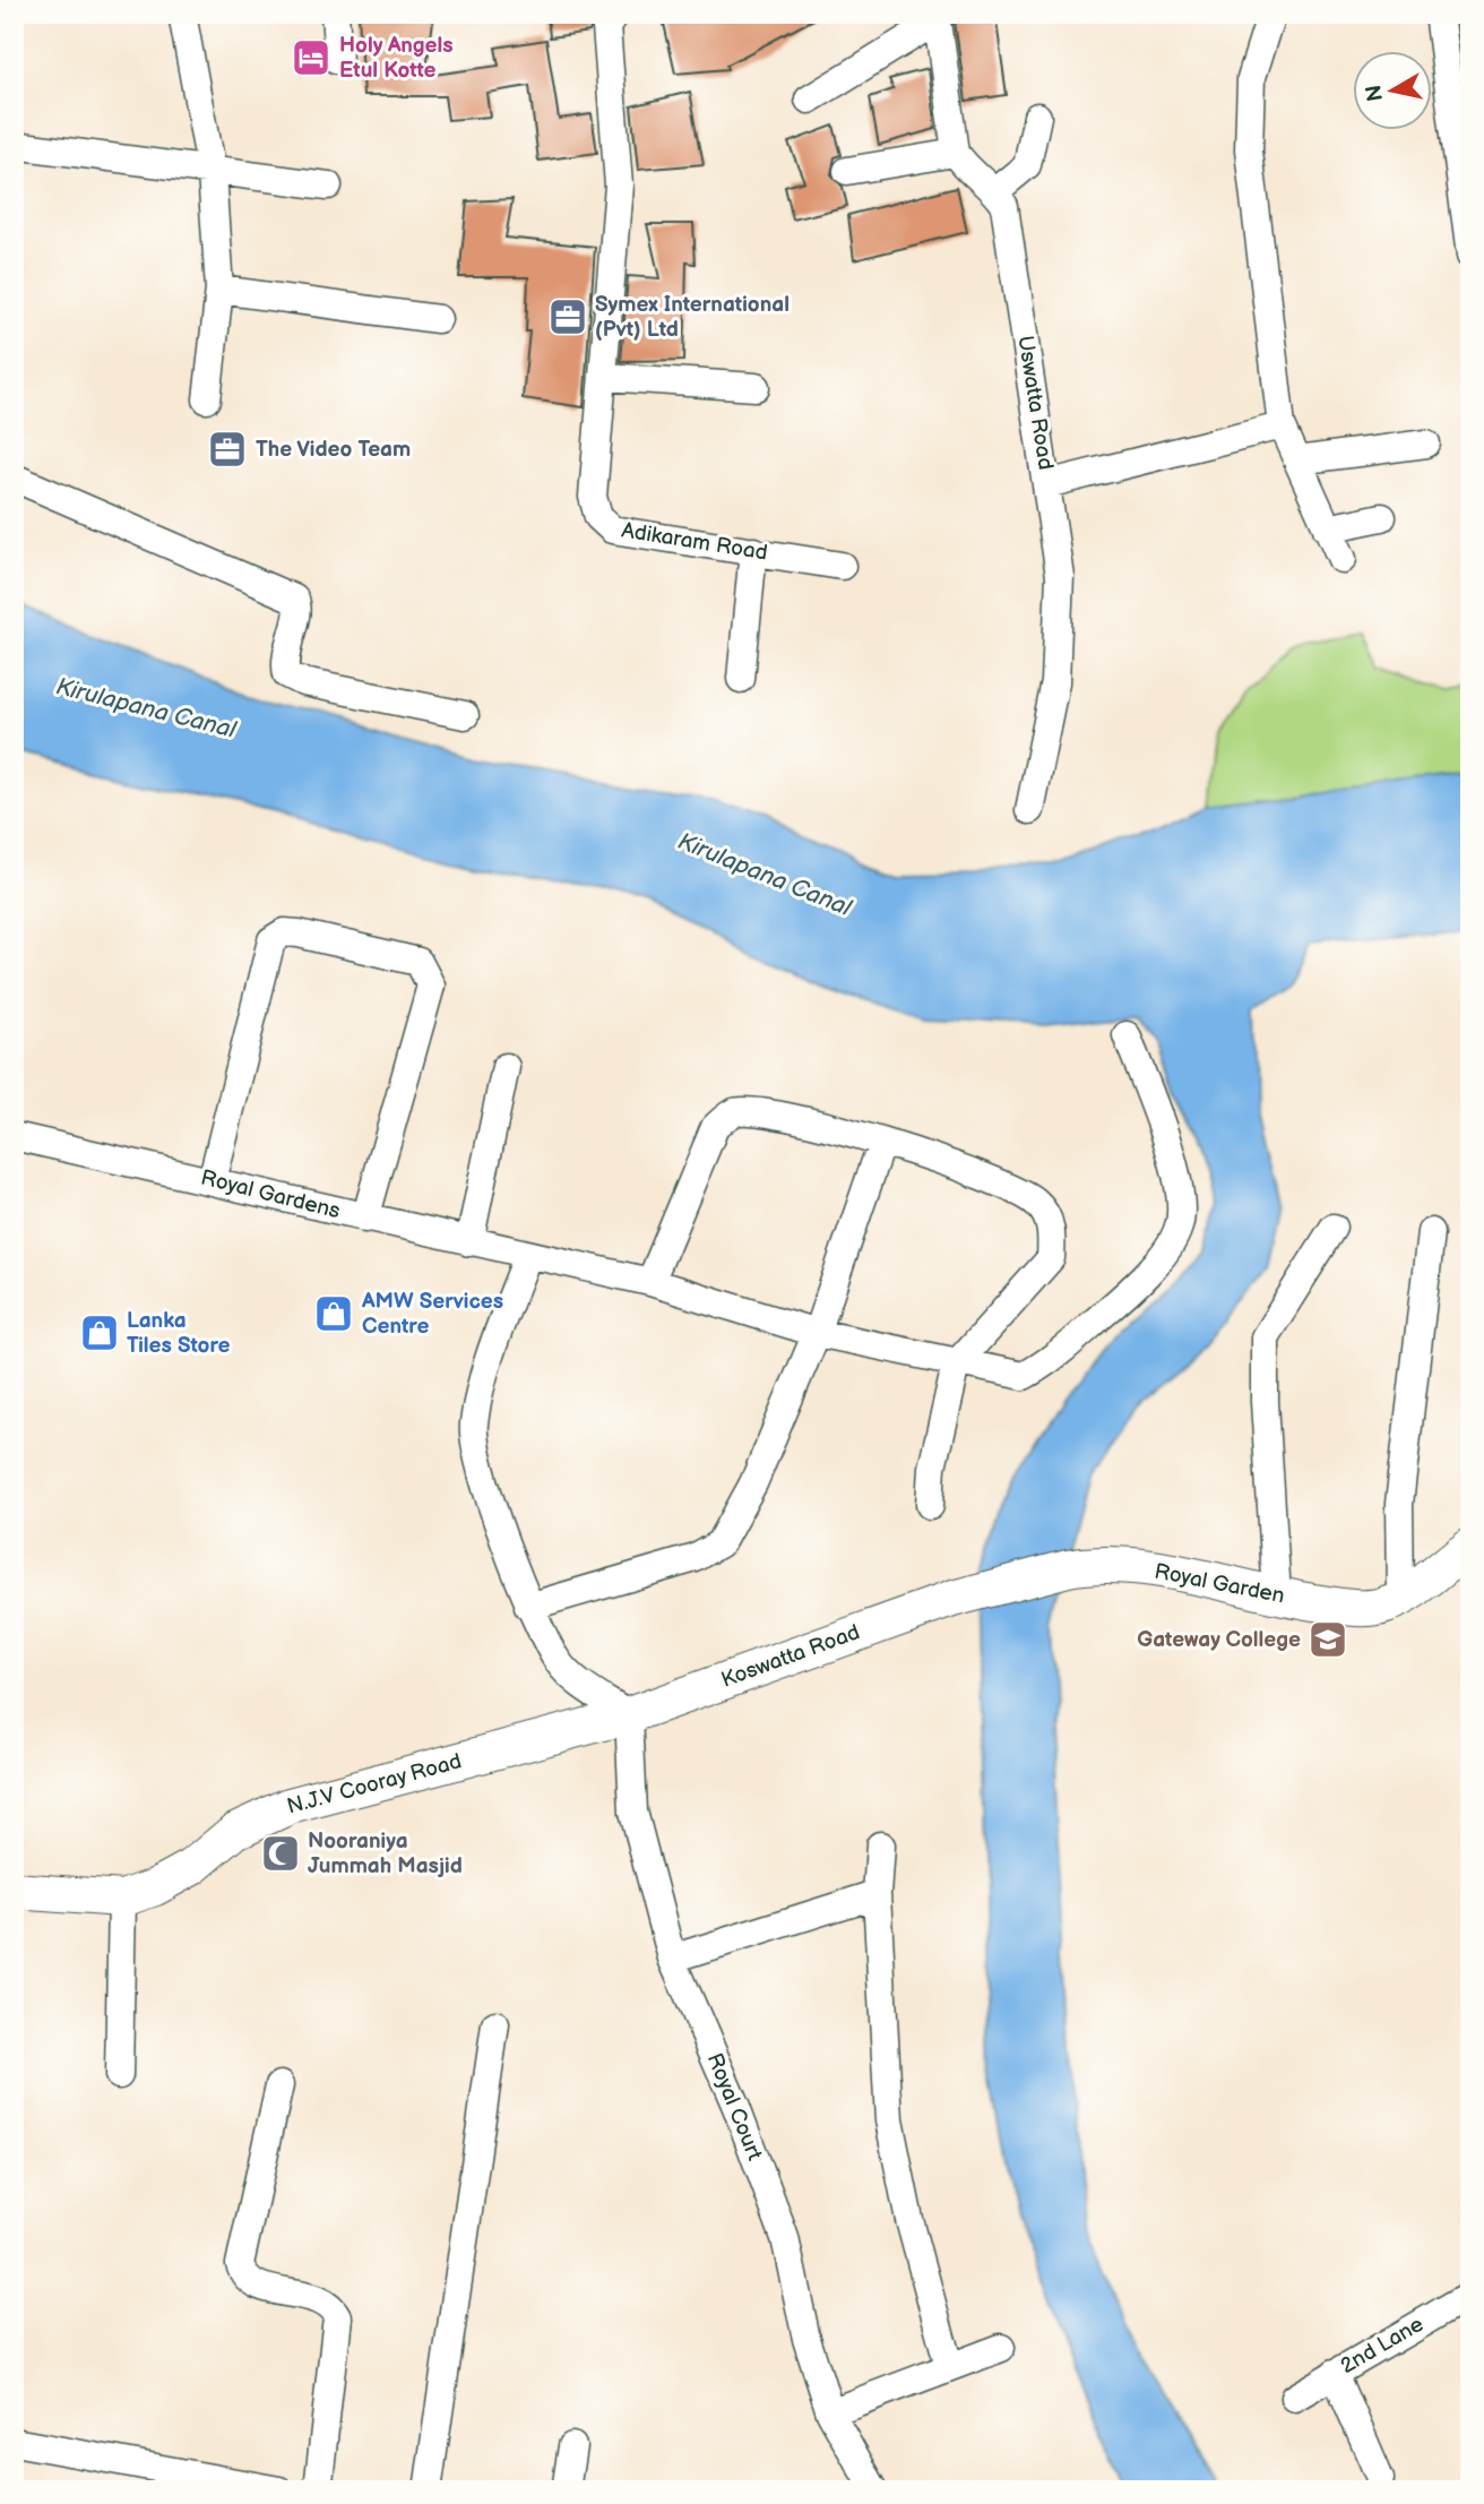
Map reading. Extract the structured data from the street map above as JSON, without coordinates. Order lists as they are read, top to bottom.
{
  "streets": {
    "street": [
      "Uswatta Road",
      "Adikaram Road",
      "Royal Gardens",
      "Royal Garden",
      "Koswatta Road",
      "N.J.V Cooray Road",
      "Royal Court",
      "2nd Lane"
    ]
  },
  "crossings": [
    ["Royal Garden", "Koswatta Road"],
    ["Koswatta Road", "N.J.V Cooray Road"],
    ["Koswatta Road", "Royal Court"]
  ],
  "water": ["Kirulapana Canal"],
  "places": {
    "hotel": ["Holy Angels Etul Kotte"],
    "office": ["Symex International (Pvt) Ltd", "The Video Team"],
    "shop": ["AMW Services Centre", "Lanka Tiles Store"],
    "school or university": ["Gateway College"],
    "mosque": ["Nooraniya Jummah Masjid"]
  },
  "north": "left"
}
